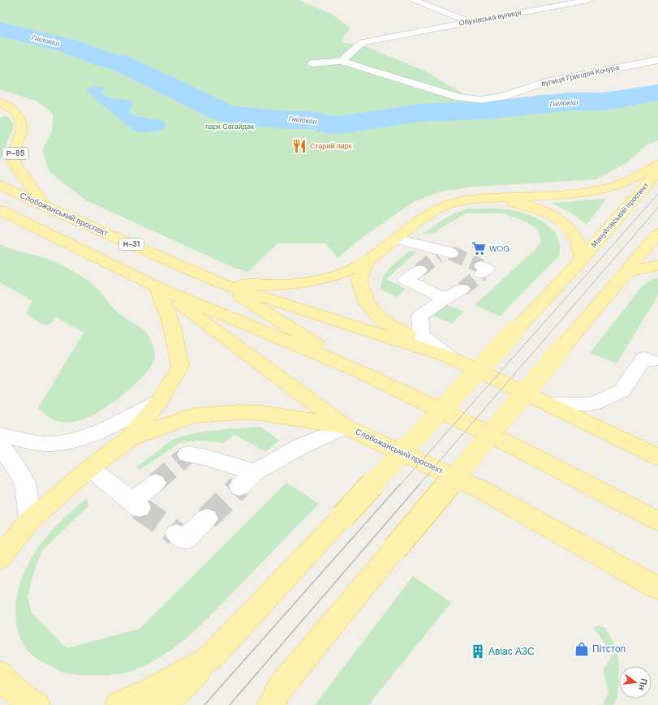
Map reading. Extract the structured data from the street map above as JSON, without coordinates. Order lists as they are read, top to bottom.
{
  "streets": {
    "main road": [
      "Р-85",
      "Слобожанський проспект",
      "Мануйлівський проспект",
      "Н-31"
    ],
    "street": ["Обухівська вулиця", "вулиця Григорія Кочура"]
  },
  "crossings": [
    ["Обухівська вулиця", "вулиця Григорія Кочура"],
    ["Р-85", "Слобожанський проспект"],
    ["Слобожанський проспект", "Н-31"]
  ],
  "water": ["Гнілокіш"],
  "parks": ["парк Сагайдак"],
  "places": {
    "restaurant": ["Старий парк"],
    "supermarket": ["WOG"],
    "shop": ["Пітстоп"],
    "building": ["Авіас АЗС"]
  },
  "north": "right"
}
